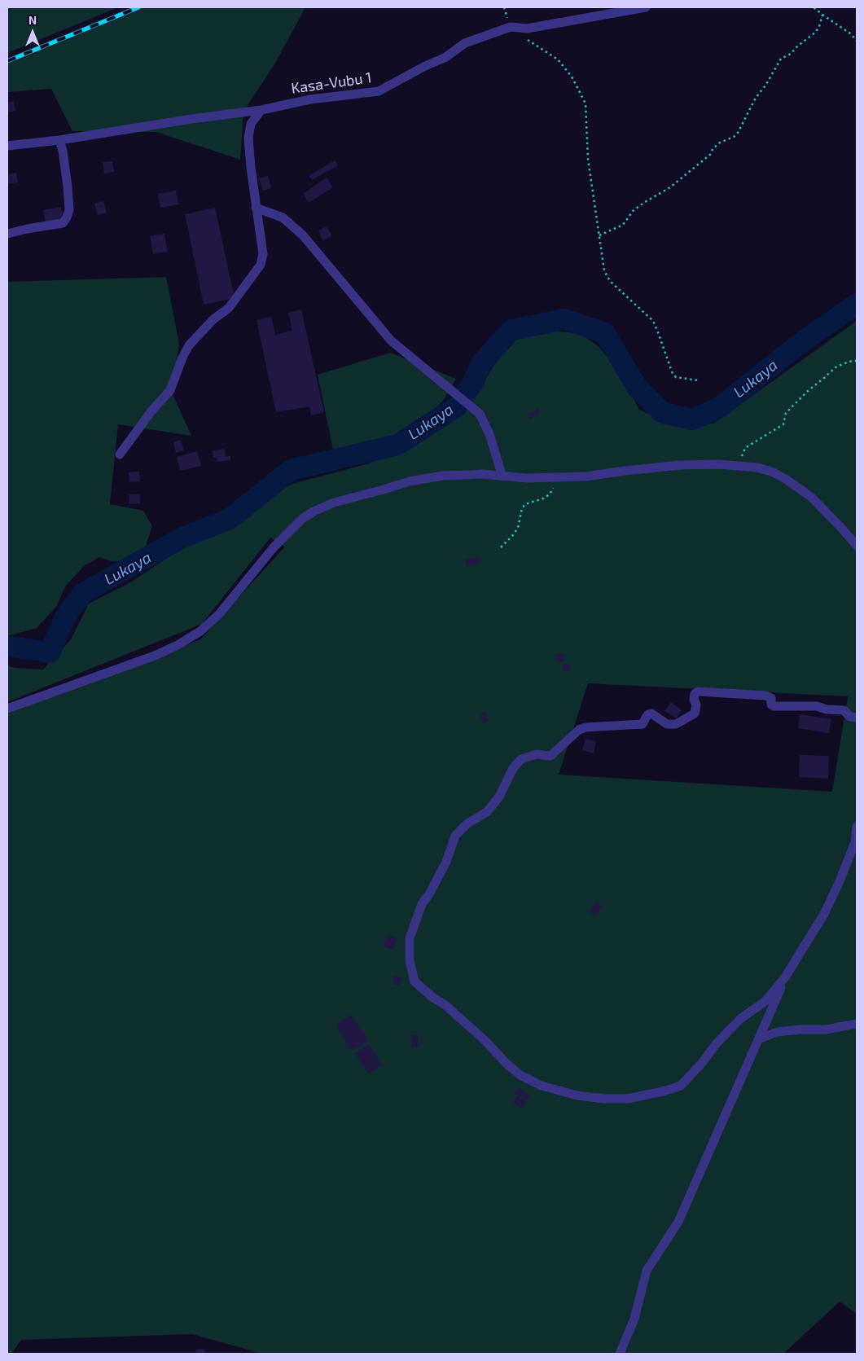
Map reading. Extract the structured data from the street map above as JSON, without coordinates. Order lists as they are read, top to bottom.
{
  "streets": {
    "street": ["Kasa-Vubu 1"]
  },
  "water": ["Lukaya"],
  "north": "top"
}
